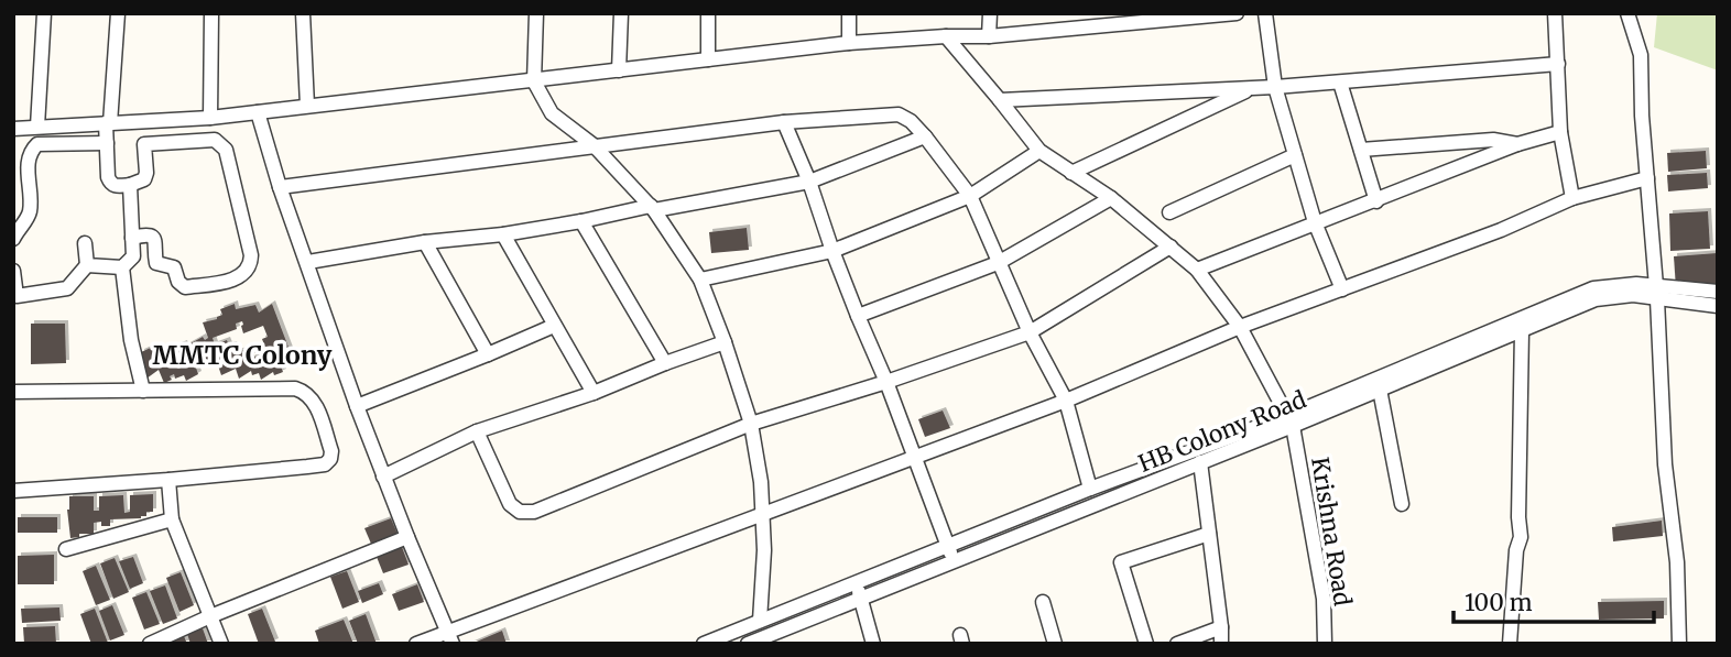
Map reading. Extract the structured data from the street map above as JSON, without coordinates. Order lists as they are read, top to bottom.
{
  "streets": {
    "street": ["HB Colony Road", "Krishna Road"]
  },
  "crossings": [
    ["HB Colony Road", "Krishna Road"]
  ],
  "districts": ["MMTC Colony"],
  "scale_bar": "100 m"
}
